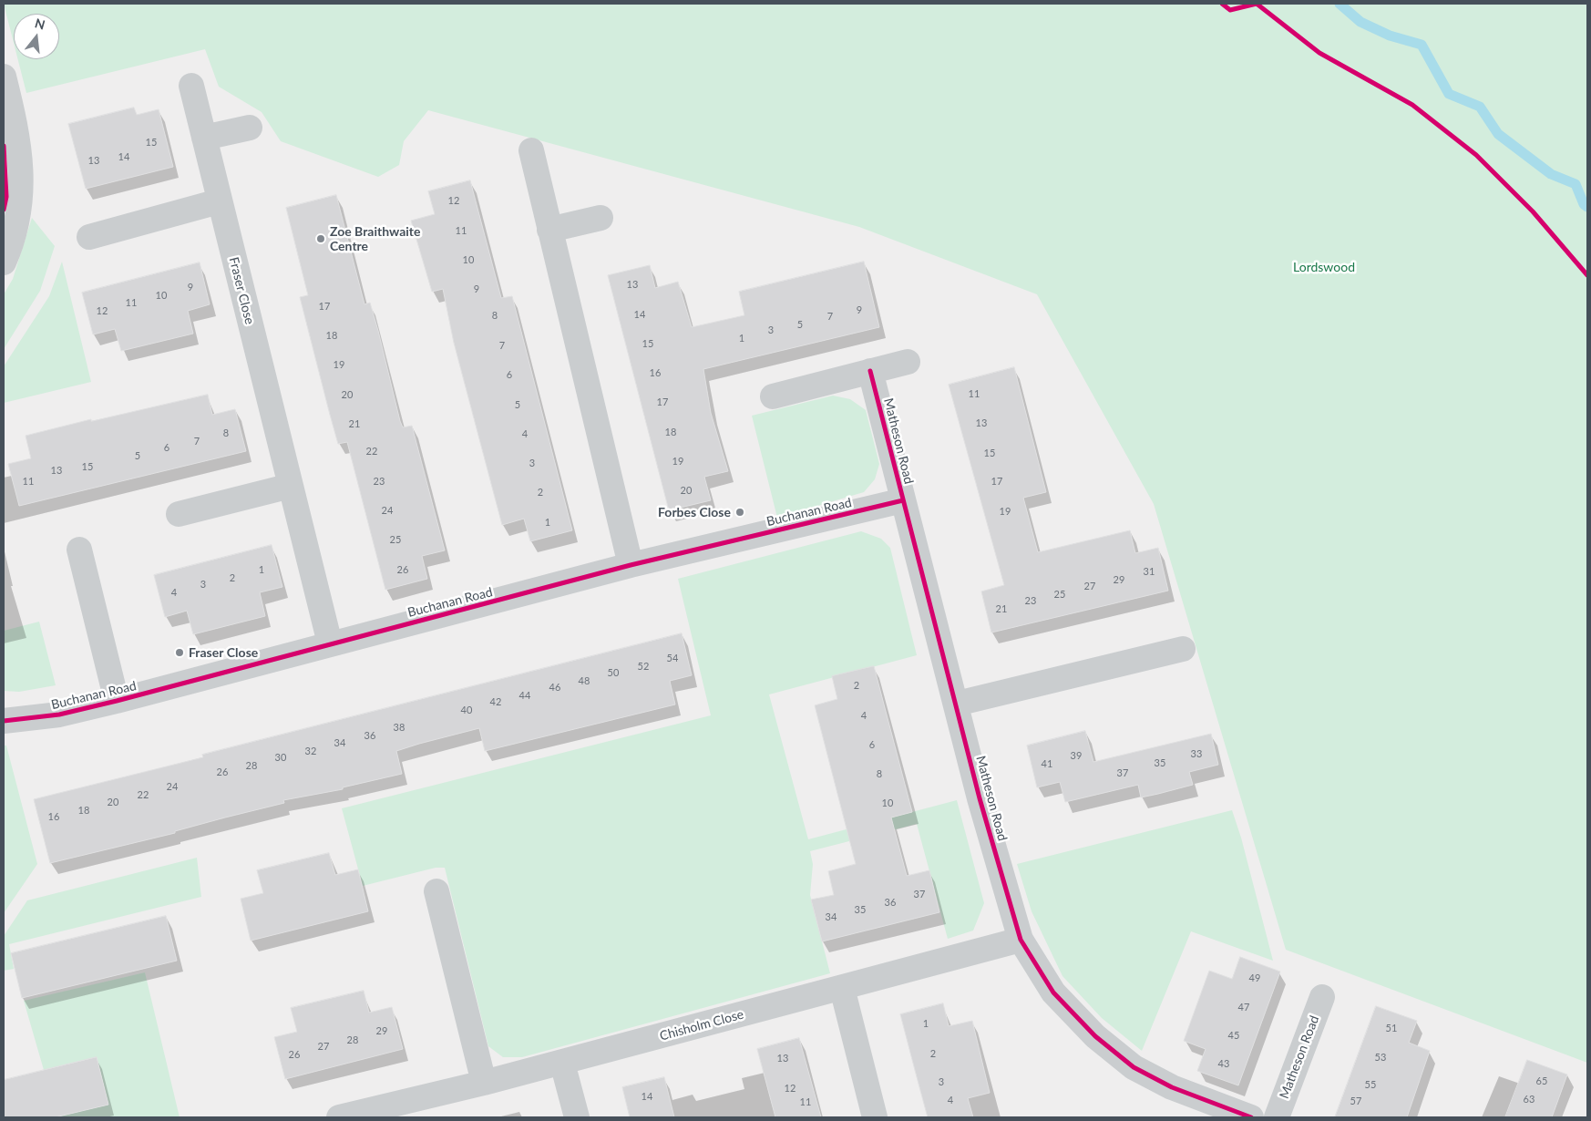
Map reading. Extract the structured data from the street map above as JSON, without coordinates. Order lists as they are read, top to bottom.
{
  "streets": {
    "street": [
      "Fraser Close",
      "Matheson Road",
      "Buchanan Road",
      "Chisholm Close"
    ]
  },
  "crossings": [
    ["Fraser Close", "Buchanan Road"],
    ["Matheson Road", "Buchanan Road"],
    ["Matheson Road", "Chisholm Close"]
  ],
  "parks": ["Lordswood"],
  "places": ["Zoe Braithwaite Centre", "Forbes Close", "Fraser Close"],
  "house_numbers": [
    "15",
    "14",
    "13",
    "12",
    "11",
    "10",
    "13",
    "9",
    "9",
    "10",
    "11",
    "17",
    "9",
    "12",
    "14",
    "8",
    "7",
    "5",
    "3",
    "18",
    "1",
    "15",
    "7",
    "19",
    "16",
    "6",
    "11",
    "20",
    "17",
    "5",
    "13",
    "21",
    "18",
    "8",
    "4",
    "7",
    "6",
    "22",
    "15",
    "5",
    "19",
    "3",
    "15",
    "13",
    "11",
    "23",
    "17",
    "20",
    "2",
    "24",
    "19",
    "1",
    "25",
    "1",
    "26",
    "31",
    "2",
    "29",
    "3",
    "27",
    "4",
    "25",
    "23",
    "21",
    "54",
    "52",
    "50",
    "48",
    "2",
    "46",
    "44",
    "42",
    "40",
    "4",
    "38",
    "36",
    "34",
    "6",
    "32",
    "33",
    "39",
    "30",
    "35",
    "41",
    "28",
    "26",
    "37",
    "8",
    "24",
    "22",
    "20",
    "10",
    "18",
    "16",
    "37",
    "36",
    "35",
    "34",
    "49",
    "47",
    "1",
    "51",
    "29",
    "45",
    "28",
    "27",
    "2",
    "26",
    "53",
    "13",
    "43",
    "65",
    "3",
    "55",
    "12",
    "14",
    "63",
    "4",
    "57",
    "11"
  ],
  "north": "top"
}
